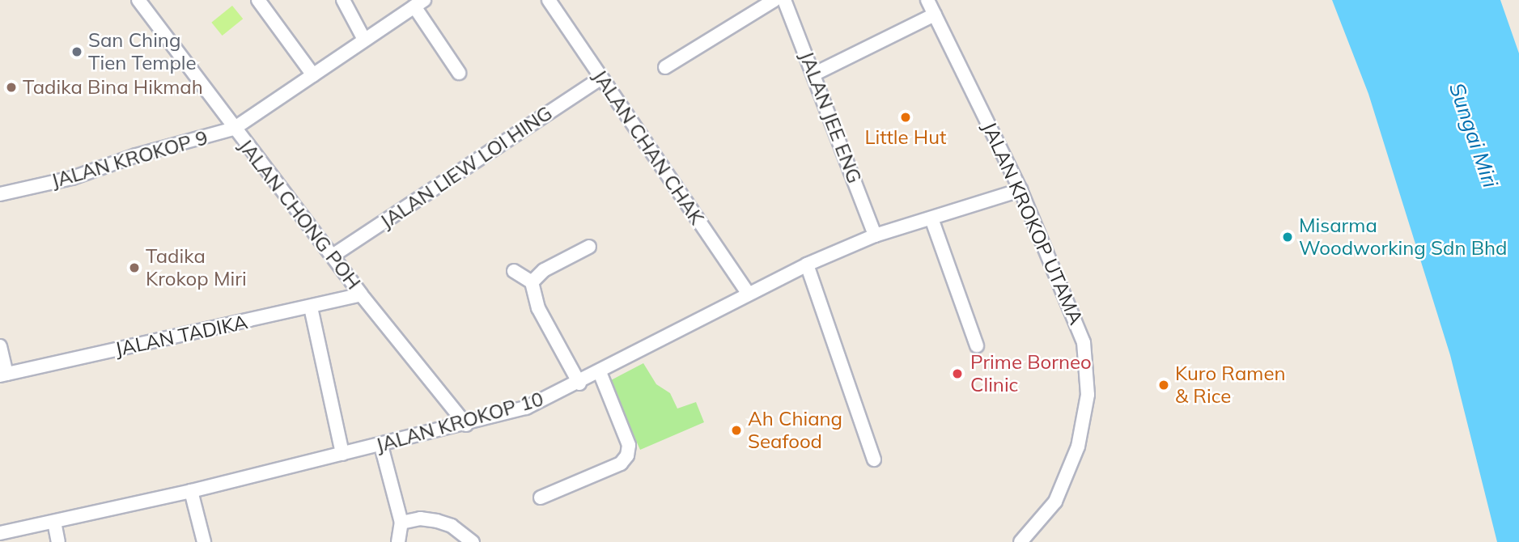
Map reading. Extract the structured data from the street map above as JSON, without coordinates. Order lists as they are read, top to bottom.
{
  "streets": {
    "street": [
      "JALAN JEE ENG",
      "JALAN CHAN CHAK",
      "JALAN KROKOP 9",
      "JALAN LIEW LOI HING",
      "JALAN CHONG POH",
      "JALAN KROKOP UTAMA",
      "JALAN TADIKA",
      "JALAN KROKOP 10"
    ]
  },
  "crossings": [
    ["JALAN JEE ENG", "JALAN KROKOP 10"],
    ["JALAN CHAN CHAK", "JALAN LIEW LOI HING"],
    ["JALAN CHAN CHAK", "JALAN KROKOP 10"],
    ["JALAN KROKOP 9", "JALAN CHONG POH"],
    ["JALAN LIEW LOI HING", "JALAN CHONG POH"],
    ["JALAN CHONG POH", "JALAN TADIKA"],
    ["JALAN CHONG POH", "JALAN KROKOP 10"],
    ["JALAN KROKOP UTAMA", "JALAN KROKOP 10"]
  ],
  "water": ["Sungai Miri"],
  "places": [
    "San Ching Tien Temple",
    "Tadika Bina Hikmah",
    "Little Hut",
    "Misarma Woodworking Sdn Bhd",
    "Tadika Krokop Miri",
    "Prime Borneo Clinic",
    "Kuro Ramen & Rice",
    "Ah Chiang Seafood"
  ]
}
